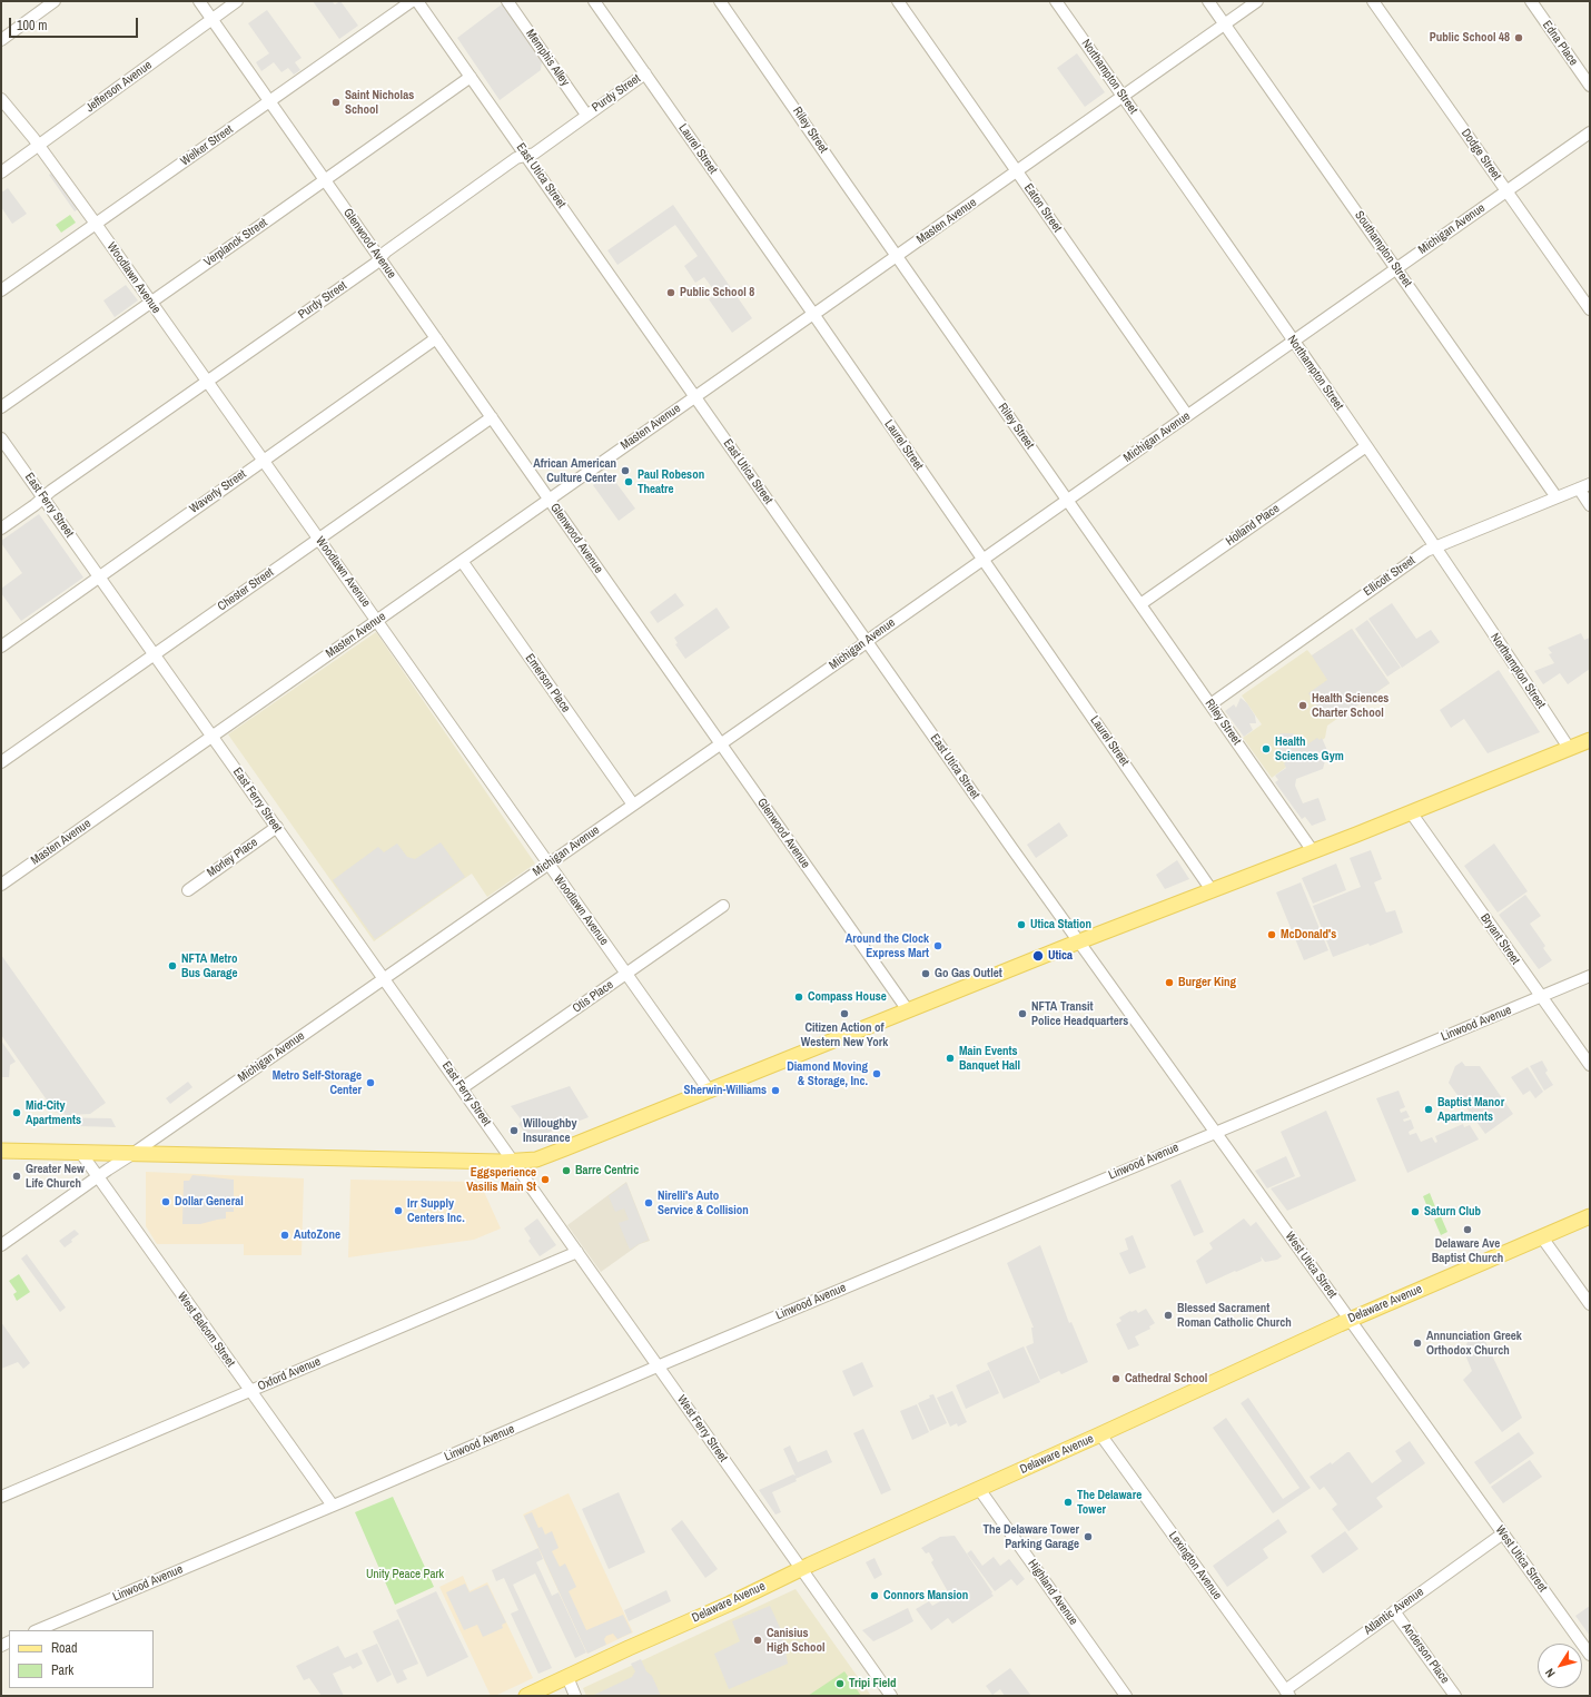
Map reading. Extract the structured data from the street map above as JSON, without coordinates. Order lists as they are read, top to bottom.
{
  "streets": {
    "main road": ["Delaware Avenue"],
    "street": [
      "Edna Place",
      "Memphis Alley",
      "Northampton Street",
      "Jefferson Avenue",
      "Purdy Street",
      "Riley Street",
      "Welker Street",
      "Laurel Street",
      "Dodge Street",
      "East Utica Street",
      "Eaton Street",
      "Masten Avenue",
      "Michigan Avenue",
      "Verplanck Street",
      "Glenwood Avenue",
      "Southampton Street",
      "Woodlawn Avenue",
      "Waverly Street",
      "East Ferry Street",
      "Holland Place",
      "Ellicott Street",
      "Chester Street",
      "Emerson Place",
      "Morley Place",
      "Bryant Street",
      "Otis Place",
      "Linwood Avenue",
      "West Utica Street",
      "West Balcom Street",
      "Oxford Avenue",
      "West Ferry Street",
      "Lexington Avenue",
      "Highland Avenue",
      "Atlantic Avenue",
      "Anderson Place"
    ]
  },
  "crossings": [
    ["Memphis Alley", "Purdy Street"],
    ["Northampton Street", "Masten Avenue"],
    ["Northampton Street", "Michigan Avenue"],
    ["Northampton Street", "Holland Place"],
    ["Northampton Street", "Ellicott Street"],
    ["Jefferson Avenue", "Glenwood Avenue"],
    ["Jefferson Avenue", "Woodlawn Avenue"],
    ["Purdy Street", "Laurel Street"],
    ["Purdy Street", "East Utica Street"],
    ["Purdy Street", "Glenwood Avenue"],
    ["Purdy Street", "Woodlawn Avenue"],
    ["Purdy Street", "East Ferry Street"],
    ["Riley Street", "Masten Avenue"],
    ["Riley Street", "Michigan Avenue"],
    ["Riley Street", "Holland Place"],
    ["Riley Street", "Ellicott Street"],
    ["Welker Street", "Glenwood Avenue"],
    ["Welker Street", "Woodlawn Avenue"],
    ["Laurel Street", "Masten Avenue"],
    ["Laurel Street", "Michigan Avenue"],
    ["Dodge Street", "Michigan Avenue"],
    ["East Utica Street", "Masten Avenue"],
    ["East Utica Street", "Michigan Avenue"],
    ["East Utica Street", "Verplanck Street"],
    ["East Utica Street", "West Utica Street"],
    ["Eaton Street", "Masten Avenue"],
    ["Eaton Street", "Michigan Avenue"],
    ["Masten Avenue", "Glenwood Avenue"],
    ["Masten Avenue", "Southampton Street"],
    ["Masten Avenue", "Woodlawn Avenue"],
    ["Masten Avenue", "East Ferry Street"],
    ["Masten Avenue", "Emerson Place"],
    ["Michigan Avenue", "Glenwood Avenue"],
    ["Michigan Avenue", "Southampton Street"],
    ["Michigan Avenue", "Woodlawn Avenue"],
    ["Michigan Avenue", "East Ferry Street"],
    ["Michigan Avenue", "Emerson Place"],
    ["Michigan Avenue", "West Balcom Street"],
    ["Verplanck Street", "Glenwood Avenue"],
    ["Verplanck Street", "Woodlawn Avenue"],
    ["Glenwood Avenue", "Waverly Street"],
    ["Glenwood Avenue", "Chester Street"],
    ["Southampton Street", "Ellicott Street"],
    ["Woodlawn Avenue", "Waverly Street"],
    ["Woodlawn Avenue", "Chester Street"],
    ["Woodlawn Avenue", "Otis Place"],
    ["Waverly Street", "East Ferry Street"],
    ["East Ferry Street", "Chester Street"],
    ["East Ferry Street", "Morley Place"],
    ["East Ferry Street", "Otis Place"],
    ["East Ferry Street", "West Ferry Street"],
    ["Bryant Street", "Linwood Avenue"],
    ["Linwood Avenue", "West Utica Street"],
    ["Linwood Avenue", "West Balcom Street"],
    ["Linwood Avenue", "West Ferry Street"],
    ["West Utica Street", "Delaware Avenue"],
    ["West Utica Street", "Atlantic Avenue"],
    ["Delaware Avenue", "West Ferry Street"],
    ["Delaware Avenue", "Lexington Avenue"],
    ["Delaware Avenue", "Highland Avenue"],
    ["West Balcom Street", "Oxford Avenue"],
    ["Oxford Avenue", "West Ferry Street"],
    ["Lexington Avenue", "Atlantic Avenue"],
    ["Atlantic Avenue", "Anderson Place"]
  ],
  "parks": ["Unity Peace Park"],
  "places": [
    "Public School 48",
    "Saint Nicholas School",
    "Public School 8",
    "African American Culture Center",
    "Paul Robeson Theatre",
    "Health Sciences Charter School",
    "Health Sciences Gym",
    "Utica Station",
    "McDonald's",
    "Around the Clock Express Mart",
    "Utica",
    "NFTA Metro Bus Garage",
    "Go Gas Outlet",
    "Burger King",
    "Compass House",
    "Citizen Action of Western New York",
    "NFTA Transit Police Headquarters",
    "Main Events Banquet Hall",
    "Diamond Moving & Storage, Inc.",
    "Metro Self-Storage Center",
    "Sherwin-Williams",
    "Baptist Manor Apartments",
    "Mid-City Apartments",
    "Willoughby Insurance",
    "Barre Centric",
    "Greater New Life Church",
    "Eggsperience Vasilis Main St",
    "Dollar General",
    "Nirelli's Auto Service & Collision",
    "Irr Supply Centers Inc.",
    "Saturn Club",
    "Delaware Ave Baptist Church",
    "AutoZone",
    "Blessed Sacrament Roman Catholic Church",
    "Annunciation Greek Orthodox Church",
    "Cathedral School",
    "The Delaware Tower",
    "The Delaware Tower Parking Garage",
    "Connors Mansion",
    "Canisius High School",
    "Tripi Field"
  ],
  "legend": ["Road", "Park"],
  "scale_bar": "100 m",
  "north": "bottom left"
}
